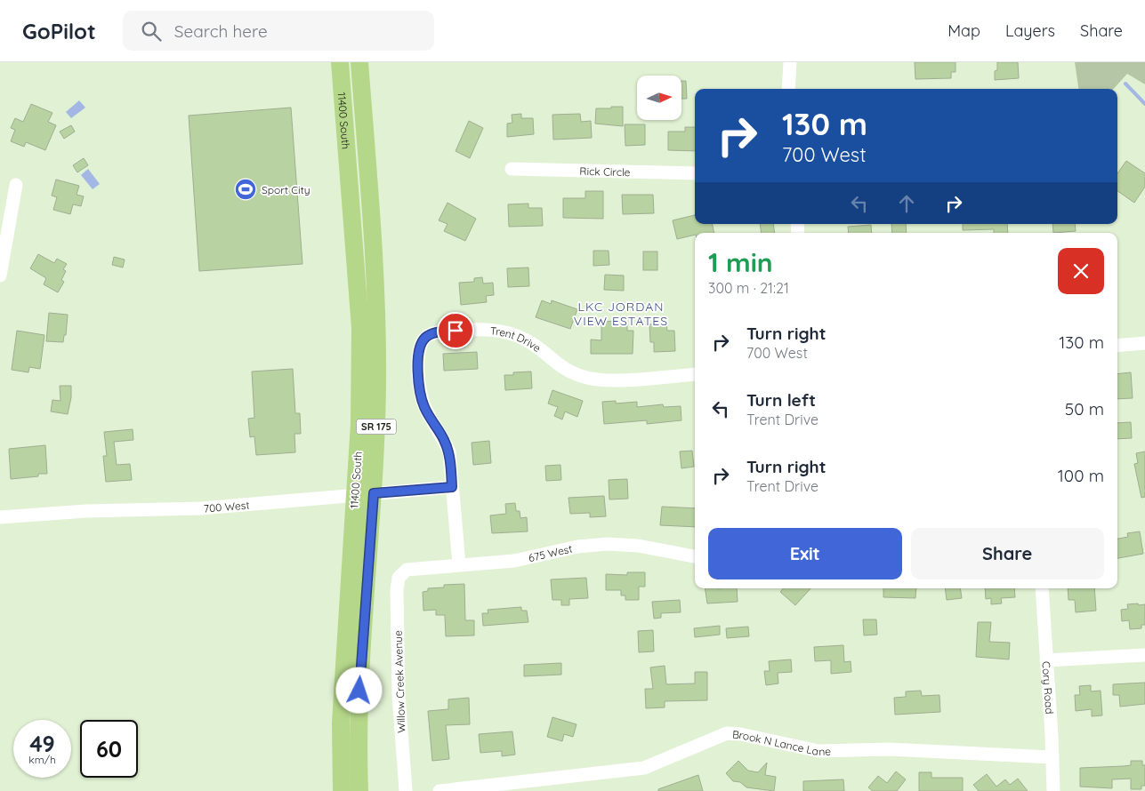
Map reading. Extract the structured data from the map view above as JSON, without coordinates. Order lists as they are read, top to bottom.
{
  "streets": {
    "main road": ["11400 South", "SR 175"],
    "street": [
      "Rick Circle",
      "Trent Drive",
      "700 West",
      "675 West",
      "Willow Creek Avenue",
      "Cory Road",
      "Brook N Lance Lane"
    ]
  },
  "crossings": [
    ["11400 South", "700 West"],
    ["Trent Drive", "700 West"],
    ["Trent Drive", "675 West"],
    ["675 West", "Willow Creek Avenue"],
    ["Cory Road", "Brook N Lance Lane"]
  ],
  "districts": ["LKC JORDAN VIEW ESTATES"],
  "places": {
    "sports": ["Sport City"]
  },
  "north": "right",
  "page": {
    "header": "GoPilot",
    "search": "Search here",
    "nav": ["Map", "Layers", "Share"],
    "turn": ["130 m", "700 West"],
    "heading": ["1 min", "300 m · 21:21"],
    "list": [
      {
        "name": "Turn right",
        "note": "700 West",
        "value": "130 m"
      },
      {
        "name": "Turn left",
        "note": "Trent Drive",
        "value": "50 m"
      },
      {
        "name": "Turn right",
        "note": "Trent Drive",
        "value": "100 m"
      }
    ],
    "buttons": ["Exit", "Share"],
    "speed": "49 km/h",
    "limit": "60"
  }
}
